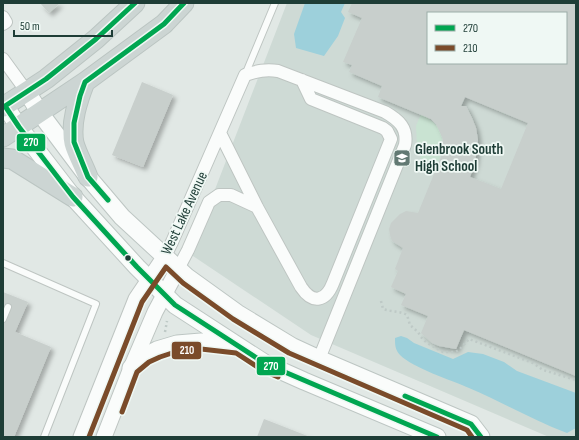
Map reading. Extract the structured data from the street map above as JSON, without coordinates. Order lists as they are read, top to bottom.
{
  "streets": {
    "street": ["West Lake Avenue"]
  },
  "places": {
    "school or university": ["Glenbrook South High School"]
  },
  "lines": ["transit line 270", "transit line 210"],
  "legend": ["270", "210"],
  "scale_bar": "50 m"
}
